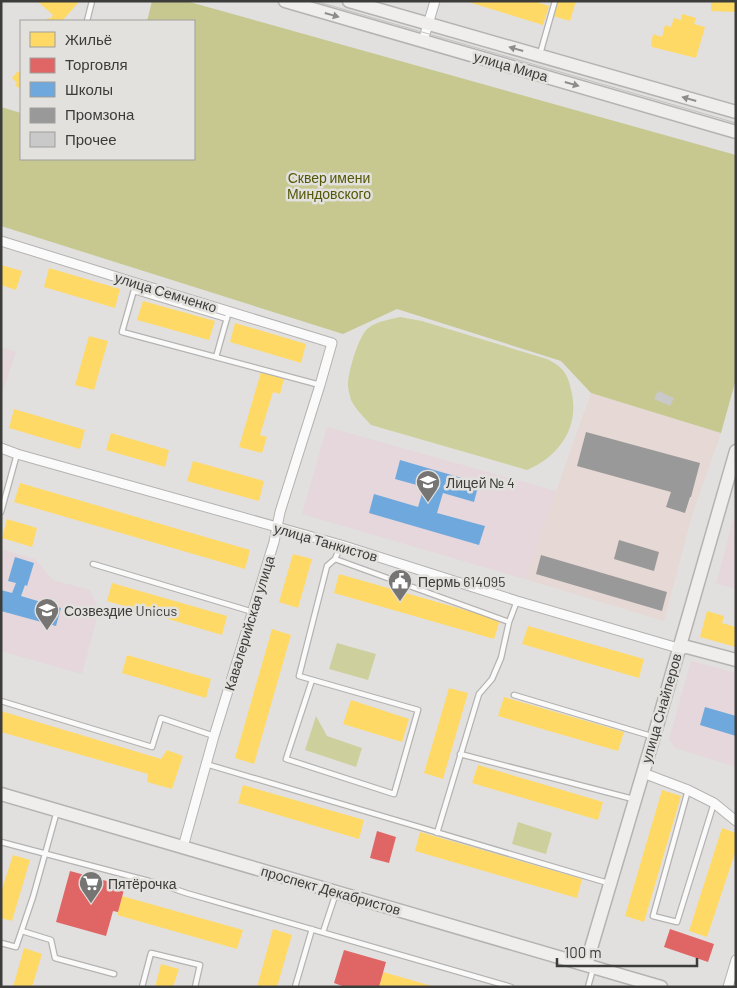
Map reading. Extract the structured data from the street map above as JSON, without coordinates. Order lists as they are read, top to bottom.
{
  "streets": {
    "main road": [
      "улица Мира",
      "улица Танкистов",
      "улица Снайперов",
      "проспект Декабристов"
    ],
    "street": ["улица Семченко", "Кавалерийская улица"]
  },
  "crossings": [
    ["улица Семченко", "Кавалерийская улица"],
    ["улица Танкистов", "Кавалерийская улица"],
    ["улица Танкистов", "улица Снайперов"],
    ["Кавалерийская улица", "проспект Декабристов"],
    ["улица Снайперов", "проспект Декабристов"]
  ],
  "parks": ["Сквер имени Миндовского"],
  "places": {
    "school or university": ["Лицей № 4", "Созвездие Unicus"],
    "public building": ["Пермь 614095"],
    "supermarket": ["Пятёрочка"]
  },
  "legend": [
    "Жильё",
    "Торговля",
    "Школы",
    "Промзона",
    "Прочее"
  ],
  "scale_bar": "100 m"
}
